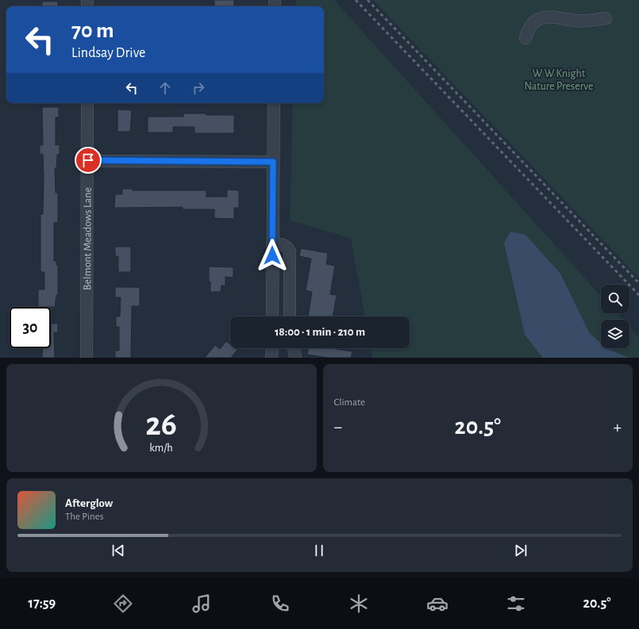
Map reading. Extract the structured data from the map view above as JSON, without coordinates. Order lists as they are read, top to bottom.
{
  "streets": {
    "street": ["Belmont Meadows Lane"]
  },
  "parks": ["W W Knight Nature Preserve"],
  "page": {
    "turn": ["70 m", "Lindsay Drive"],
    "limit": "30",
    "trip": "18:00 · 1 min · 210 m",
    "tile": "Climate",
    "heat": ["−", "20.5°", "+"],
    "song": ["Afterglow", "The Pines"],
    "tabs": ["17:59", "20.5°"],
    "gauge": ["26", "km/h"]
  }
}
